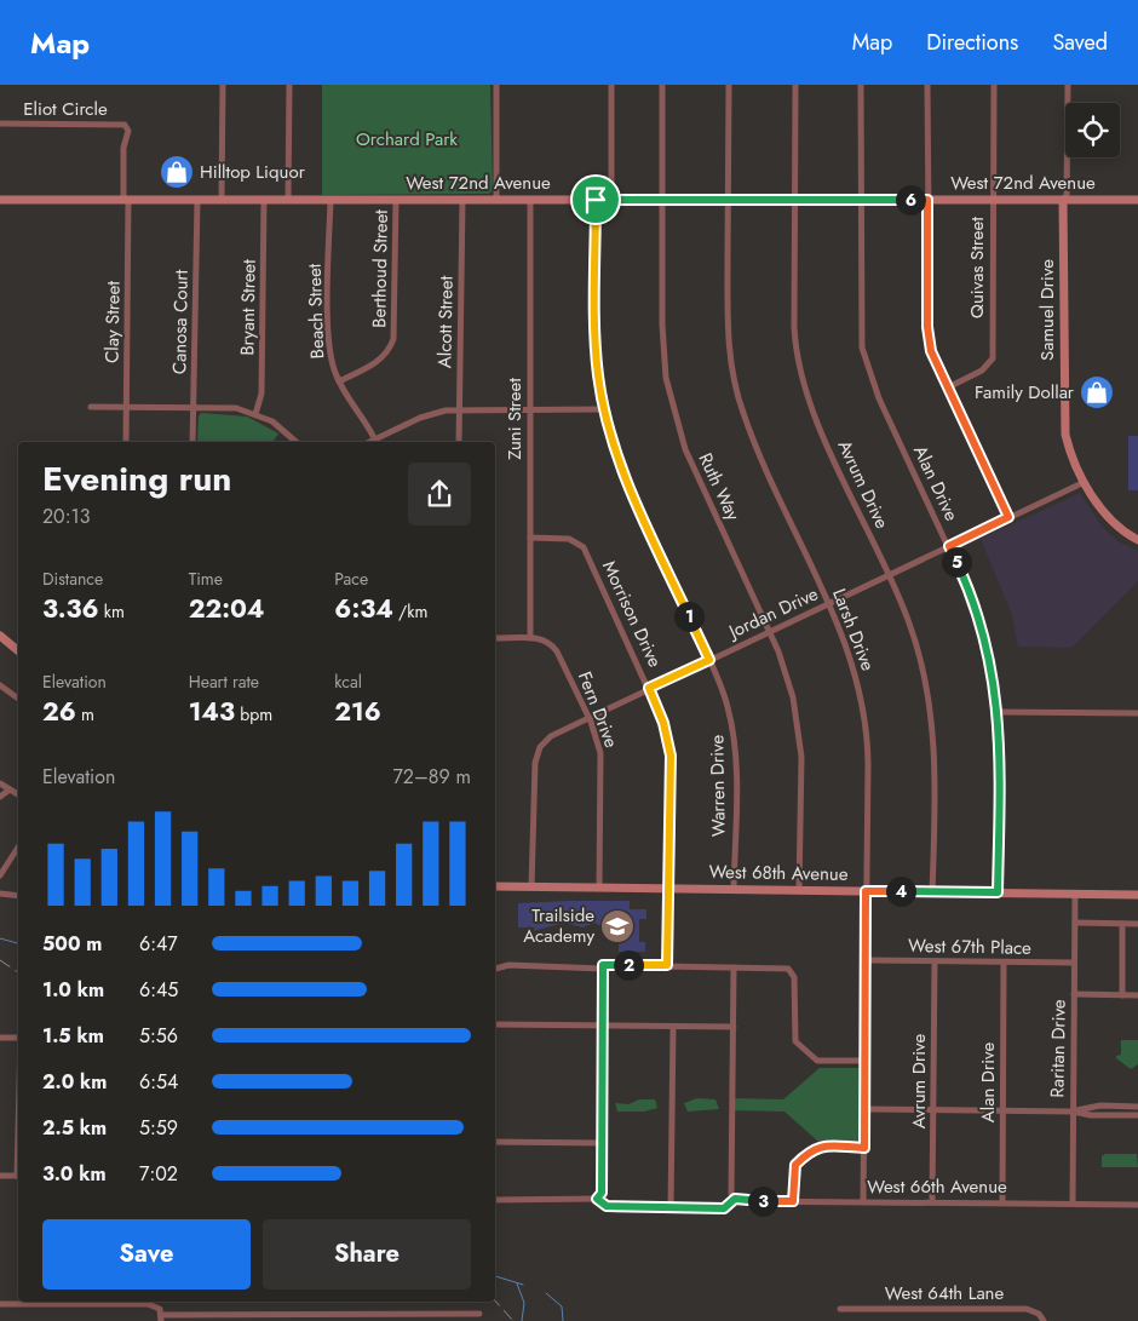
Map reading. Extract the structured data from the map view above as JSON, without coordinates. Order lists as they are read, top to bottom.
{
  "streets": {
    "main road": ["West 72nd Avenue", "Samuel Drive", "West 68th Avenue"],
    "street": [
      "Eliot Circle",
      "Quivas Street",
      "Berthoud Street",
      "Bryant Street",
      "Beach Street",
      "Clay Street",
      "Canosa Court",
      "Alcott Street",
      "Zuni Street",
      "Alan Drive",
      "Avrum Drive",
      "Ruth Way",
      "Jordan Drive",
      "Morrison Drive",
      "Larsh Drive",
      "Fern Drive",
      "Warren Drive",
      "West 67th Place",
      "Raritan Drive",
      "West 66th Avenue",
      "West 64th Lane"
    ]
  },
  "crossings": [
    ["Eliot Circle", "West 72nd Avenue"],
    ["Eliot Circle", "Clay Street"],
    ["West 72nd Avenue", "Quivas Street"],
    ["West 72nd Avenue", "Berthoud Street"],
    ["West 72nd Avenue", "Bryant Street"],
    ["West 72nd Avenue", "Samuel Drive"],
    ["West 72nd Avenue", "Beach Street"],
    ["West 72nd Avenue", "Clay Street"],
    ["West 72nd Avenue", "Canosa Court"],
    ["West 72nd Avenue", "Alcott Street"],
    ["West 72nd Avenue", "Zuni Street"],
    ["West 72nd Avenue", "Alan Drive"],
    ["West 72nd Avenue", "Avrum Drive"],
    ["West 72nd Avenue", "Ruth Way"],
    ["West 72nd Avenue", "Larsh Drive"],
    ["West 72nd Avenue", "Warren Drive"],
    ["Berthoud Street", "Beach Street"],
    ["Samuel Drive", "Jordan Drive"],
    ["Zuni Street", "Morrison Drive"],
    ["Zuni Street", "Fern Drive"],
    ["Alan Drive", "Jordan Drive"],
    ["Alan Drive", "West 68th Avenue"],
    ["Alan Drive", "West 67th Place"],
    ["Alan Drive", "West 66th Avenue"],
    ["Avrum Drive", "Jordan Drive"],
    ["Avrum Drive", "West 68th Avenue"],
    ["Avrum Drive", "West 67th Place"],
    ["Avrum Drive", "West 66th Avenue"],
    ["Ruth Way", "Jordan Drive"],
    ["Ruth Way", "West 68th Avenue"],
    ["Jordan Drive", "Morrison Drive"],
    ["Jordan Drive", "Larsh Drive"],
    ["Jordan Drive", "Fern Drive"],
    ["Jordan Drive", "Warren Drive"],
    ["Jordan Drive", "West 68th Avenue"],
    ["Morrison Drive", "West 68th Avenue"],
    ["Larsh Drive", "West 68th Avenue"],
    ["Larsh Drive", "West 67th Place"],
    ["Larsh Drive", "West 66th Avenue"],
    ["Fern Drive", "West 68th Avenue"],
    ["Warren Drive", "West 68th Avenue"],
    ["West 68th Avenue", "Raritan Drive"],
    ["West 67th Place", "Raritan Drive"],
    ["Raritan Drive", "West 66th Avenue"]
  ],
  "parks": ["Orchard Park"],
  "places": {
    "shop": ["Hilltop Liquor", "Family Dollar"],
    "school or university": ["Trailside Academy"]
  },
  "page": {
    "header": "Map",
    "nav": ["Map", "Directions", "Saved"],
    "pins": [
      "6",
      "5",
      "1",
      "4",
      "2",
      "3"
    ],
    "heading": ["Evening run", "20:13"],
    "stats": [
      ["Distance", "3.36 km"],
      ["Time", "22:04"],
      ["Pace", "6:34 /km"],
      ["Elevation", "26 m"],
      ["Heart rate", "143 bpm"],
      ["kcal", "216"]
    ],
    "chart": ["Elevation", "72–89 m"],
    "list": [
      {
        "name": "500 m",
        "note": "6:47"
      },
      {
        "name": "1.0 km",
        "note": "6:45"
      },
      {
        "name": "1.5 km",
        "note": "5:56"
      },
      {
        "name": "2.0 km",
        "note": "6:54"
      },
      {
        "name": "2.5 km",
        "note": "5:59"
      },
      {
        "name": "3.0 km",
        "note": "7:02"
      }
    ],
    "buttons": ["Save", "Share"]
  }
}
